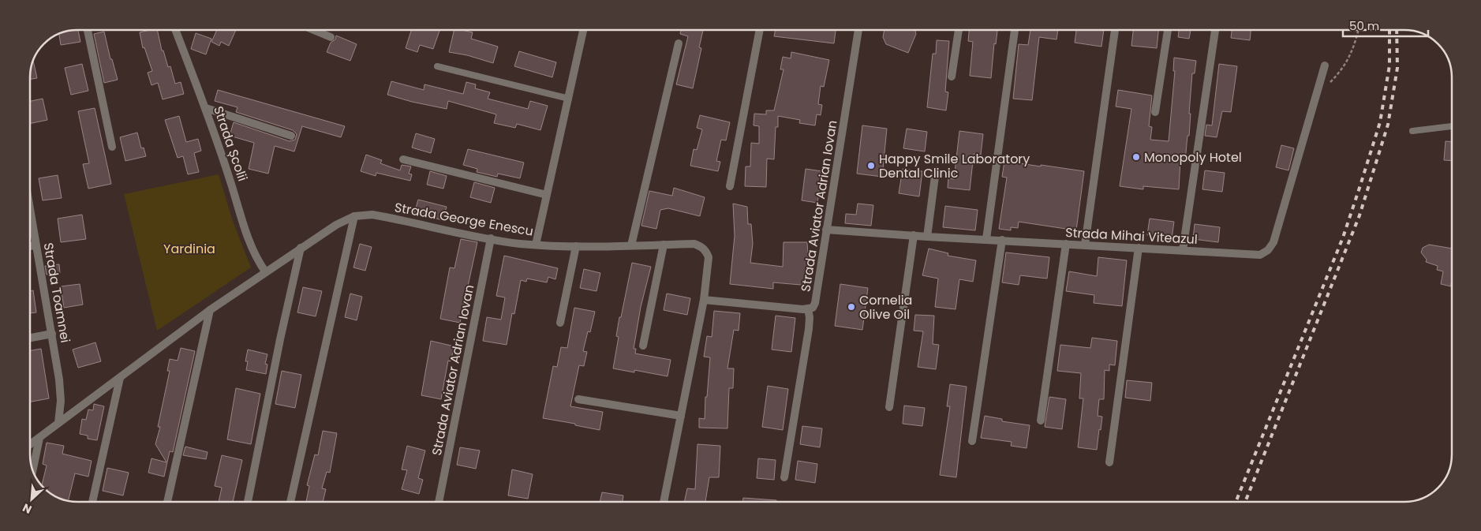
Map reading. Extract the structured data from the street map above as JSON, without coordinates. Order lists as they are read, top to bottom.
{
  "streets": {
    "street": [
      "Strada Școlii",
      "Strada Aviator Adrian Iovan",
      "Strada George Enescu",
      "Strada Mihai Viteazul",
      "Strada Toamnei"
    ]
  },
  "crossings": [
    ["Strada Școlii", "Strada George Enescu"],
    ["Strada Aviator Adrian Iovan", "Strada George Enescu"],
    ["Strada Aviator Adrian Iovan", "Strada Mihai Viteazul"],
    ["Strada George Enescu", "Strada Toamnei"]
  ],
  "parks": ["Yardinia"],
  "places": ["Monopoly Hotel", "Happy Smile Laboratory Dental Clinic", "Cornelia Olive Oil"],
  "scale_bar": "50 m",
  "north": "bottom left"
}
